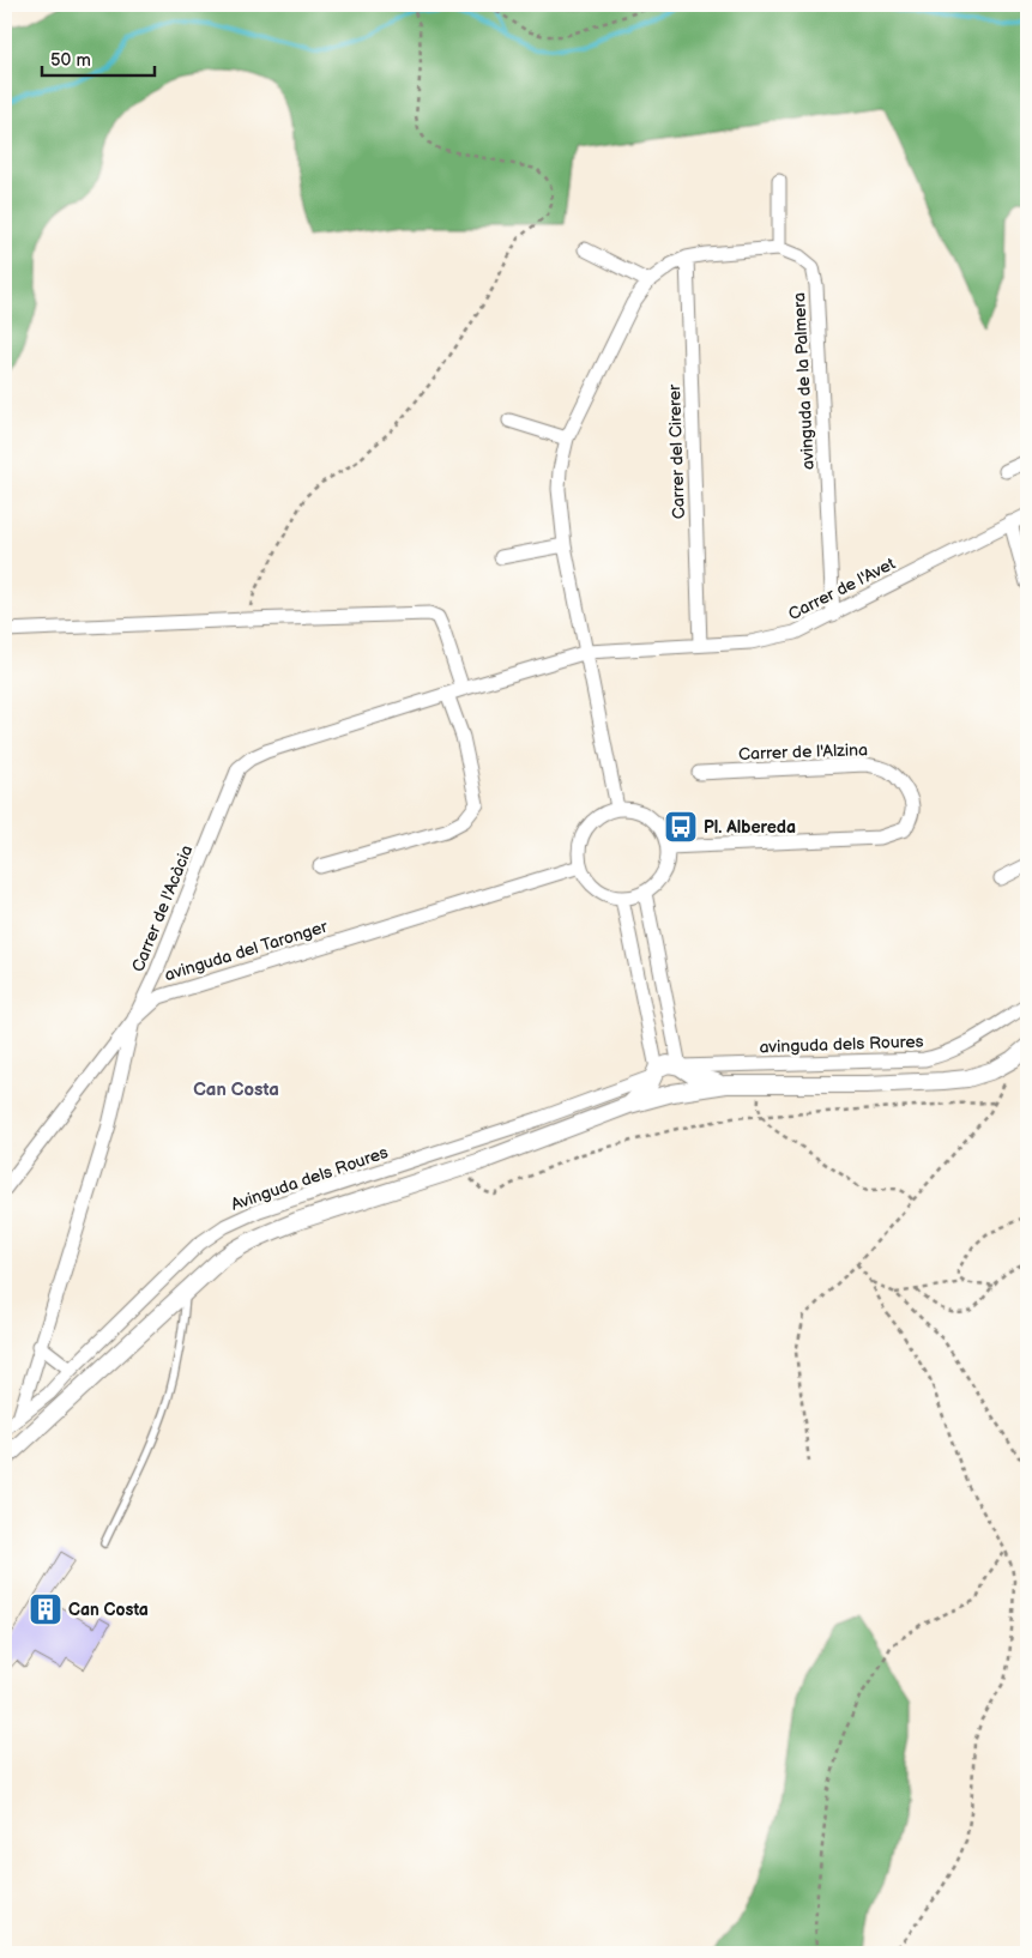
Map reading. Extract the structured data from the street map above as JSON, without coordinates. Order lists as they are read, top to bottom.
{
  "streets": {
    "street": [
      "avinguda de la Palmera",
      "Carrer del Cirerer",
      "Carrer de l'Avet",
      "Carrer de l'Alzina",
      "Carrer de l'Acàcia",
      "avinguda del Taronger",
      "avinguda dels Roures",
      "Avinguda dels Roures"
    ]
  },
  "crossings": [
    ["avinguda de la Palmera", "Carrer de l'Avet"],
    ["Carrer del Cirerer", "Carrer de l'Avet"],
    ["Carrer de l'Avet", "Carrer de l'Acàcia"],
    ["Carrer de l'Alzina", "avinguda del Taronger"],
    ["Carrer de l'Acàcia", "avinguda del Taronger"],
    ["Carrer de l'Acàcia", "Avinguda dels Roures"]
  ],
  "districts": ["Can Costa"],
  "places": {
    "bus stop": ["Pl. Albereda"],
    "building": ["Can Costa"]
  },
  "scale_bar": "50 m"
}
